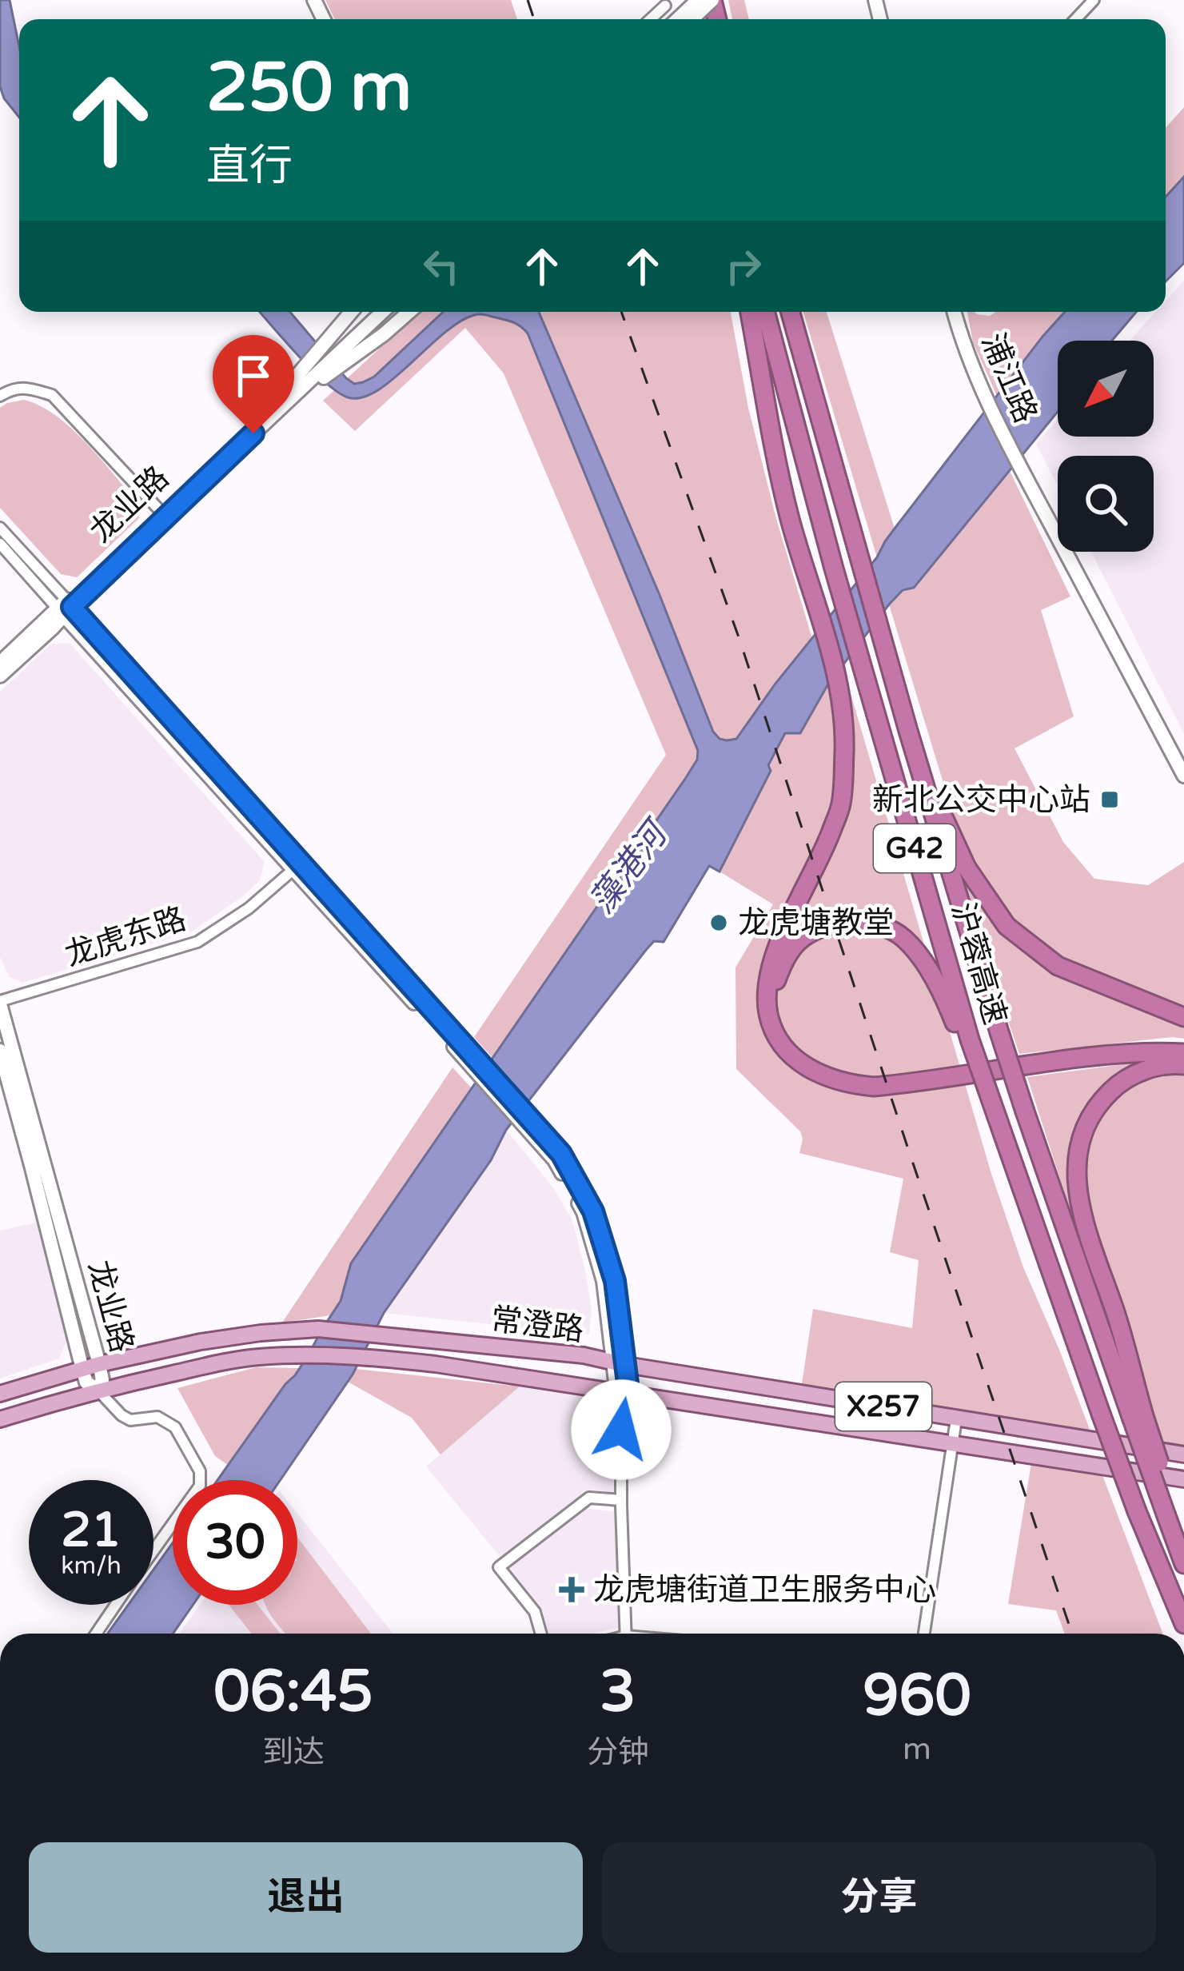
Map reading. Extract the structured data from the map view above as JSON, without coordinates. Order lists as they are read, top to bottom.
{
  "streets": {
    "highway": ["G42", "沪蓉高速"],
    "main road": ["常澄路", "X257"],
    "street": ["浦江路", "龙业路", "龙虎东路"]
  },
  "crossings": [
    ["龙业路", "龙虎东路"],
    ["龙业路", "常澄路"]
  ],
  "water": ["藻港河"],
  "places": {
    "transit": ["新北公交中心站"],
    "other": ["龙虎塘教堂"],
    "health": ["龙虎塘街道卫生服务中心"]
  },
  "north": "bottom left",
  "page": {
    "turn": ["250 m", "直行"],
    "speed": "21 km/h",
    "limit": "30",
    "eta": [
      "06:45",
      "到达",
      "3",
      "分钟",
      "960",
      "m"
    ],
    "buttons": ["退出", "分享"]
  }
}
